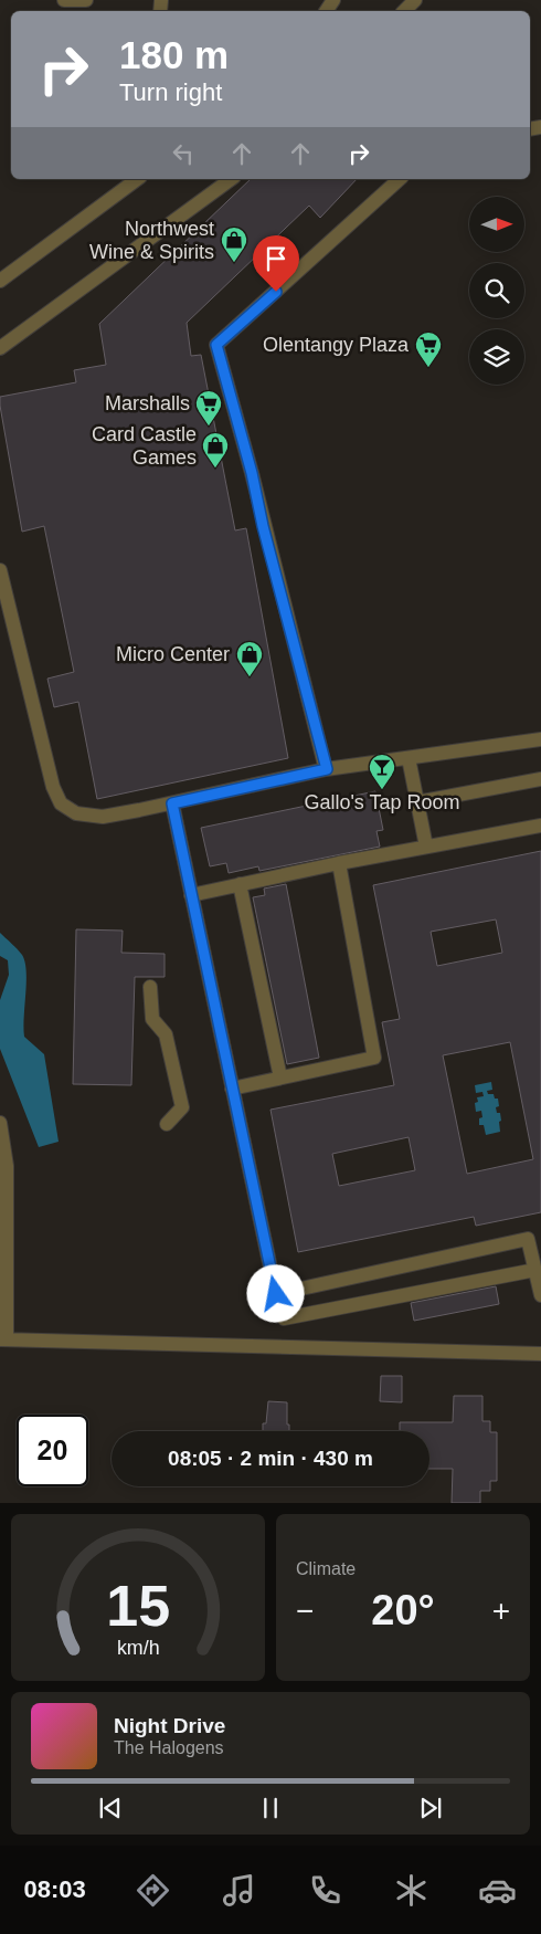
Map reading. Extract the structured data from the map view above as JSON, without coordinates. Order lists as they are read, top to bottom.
{
  "places": {
    "shop": ["Northwest Wine & Spirits", "Card Castle Games", "Micro Center"],
    "supermarket": ["Olentangy Plaza", "Marshalls"],
    "bar": ["Gallo's Tap Room"]
  },
  "north": "right",
  "page": {
    "turn": ["180 m", "Turn right"],
    "limit": "20",
    "trip": "08:05 · 2 min · 430 m",
    "tile": "Climate",
    "heat": ["−", "20°", "+"],
    "song": ["Night Drive", "The Halogens"],
    "tabs": "08:03",
    "gauge": ["15", "km/h"]
  }
}
